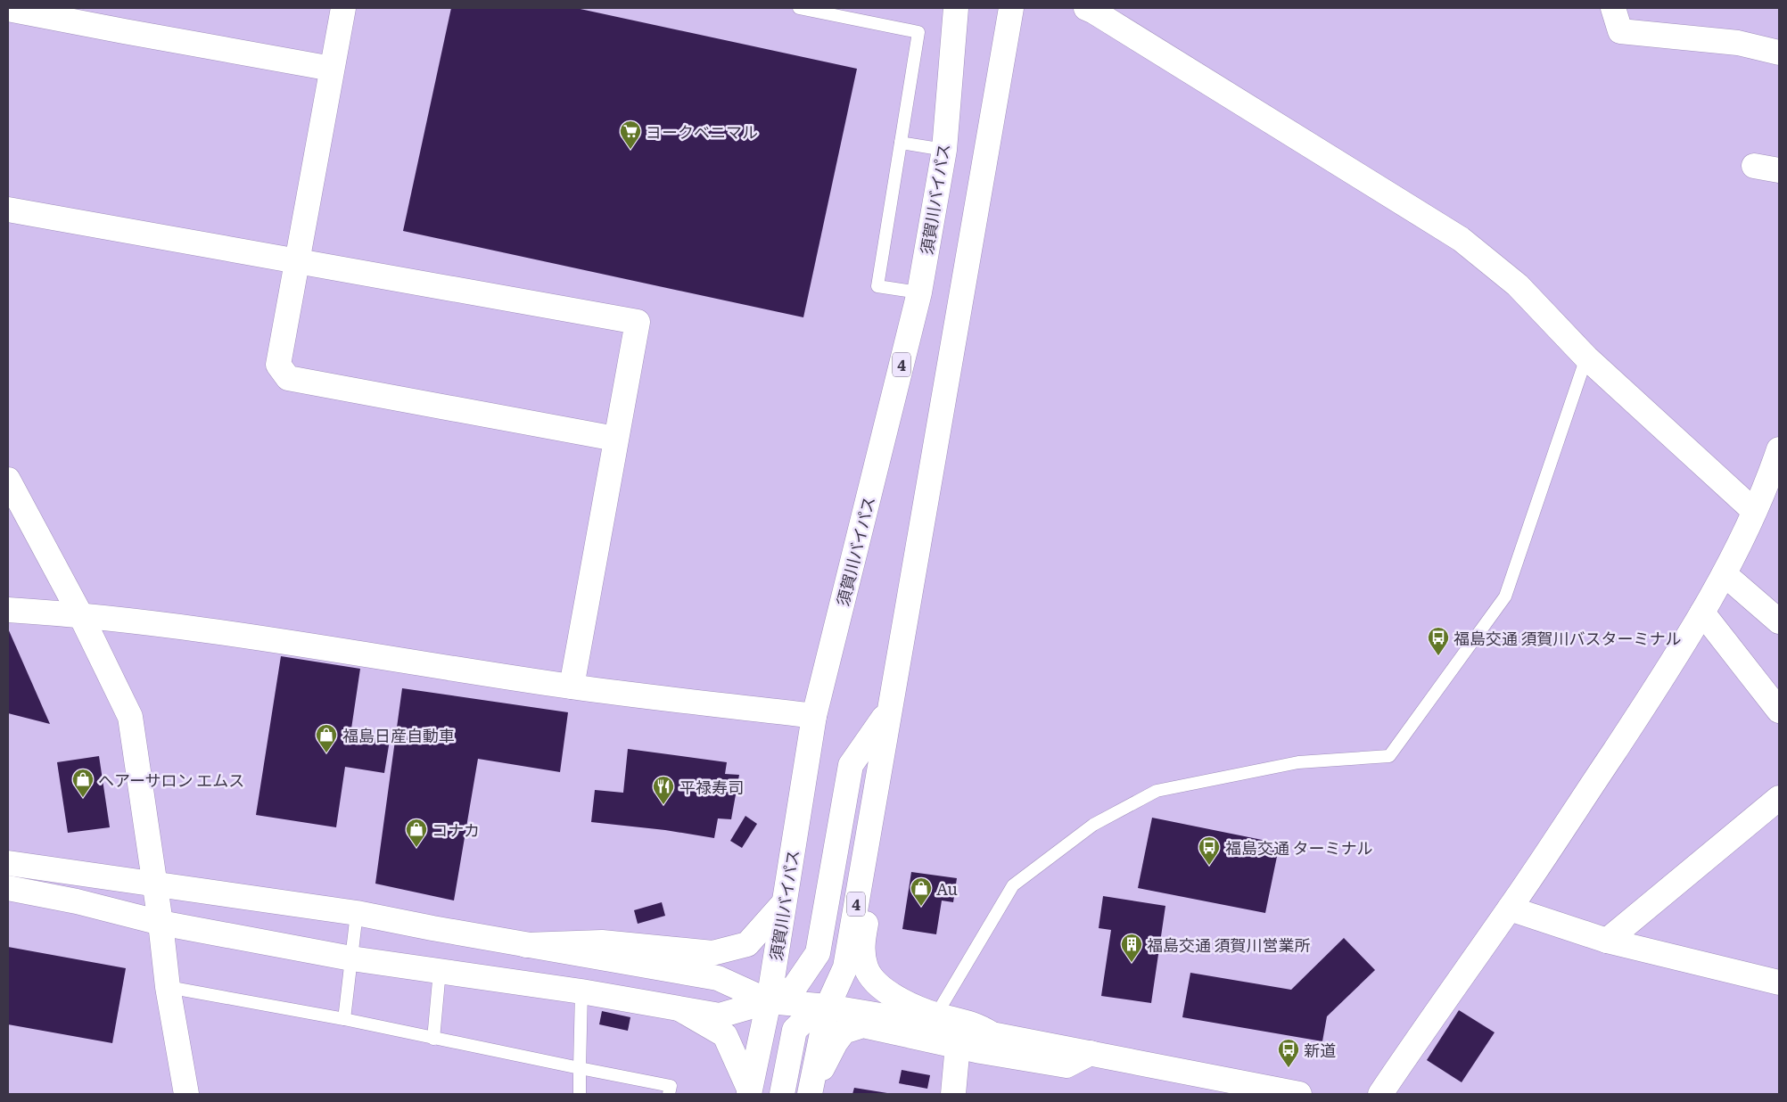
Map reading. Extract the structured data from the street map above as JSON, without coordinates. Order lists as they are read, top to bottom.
{
  "streets": {
    "main road": ["須賀川バイパス", "4"]
  },
  "places": {
    "supermarket": ["ヨークベニマル"],
    "bus stop": ["福島交通 須賀川バスターミナル", "福島交通 ターミナル", "新道"],
    "shop": [
      "福島日産自動車",
      "ヘアーサロン エムス",
      "コナカ",
      "Au"
    ],
    "restaurant": ["平禄寿司"],
    "building": ["福島交通 須賀川営業所"]
  }
}
